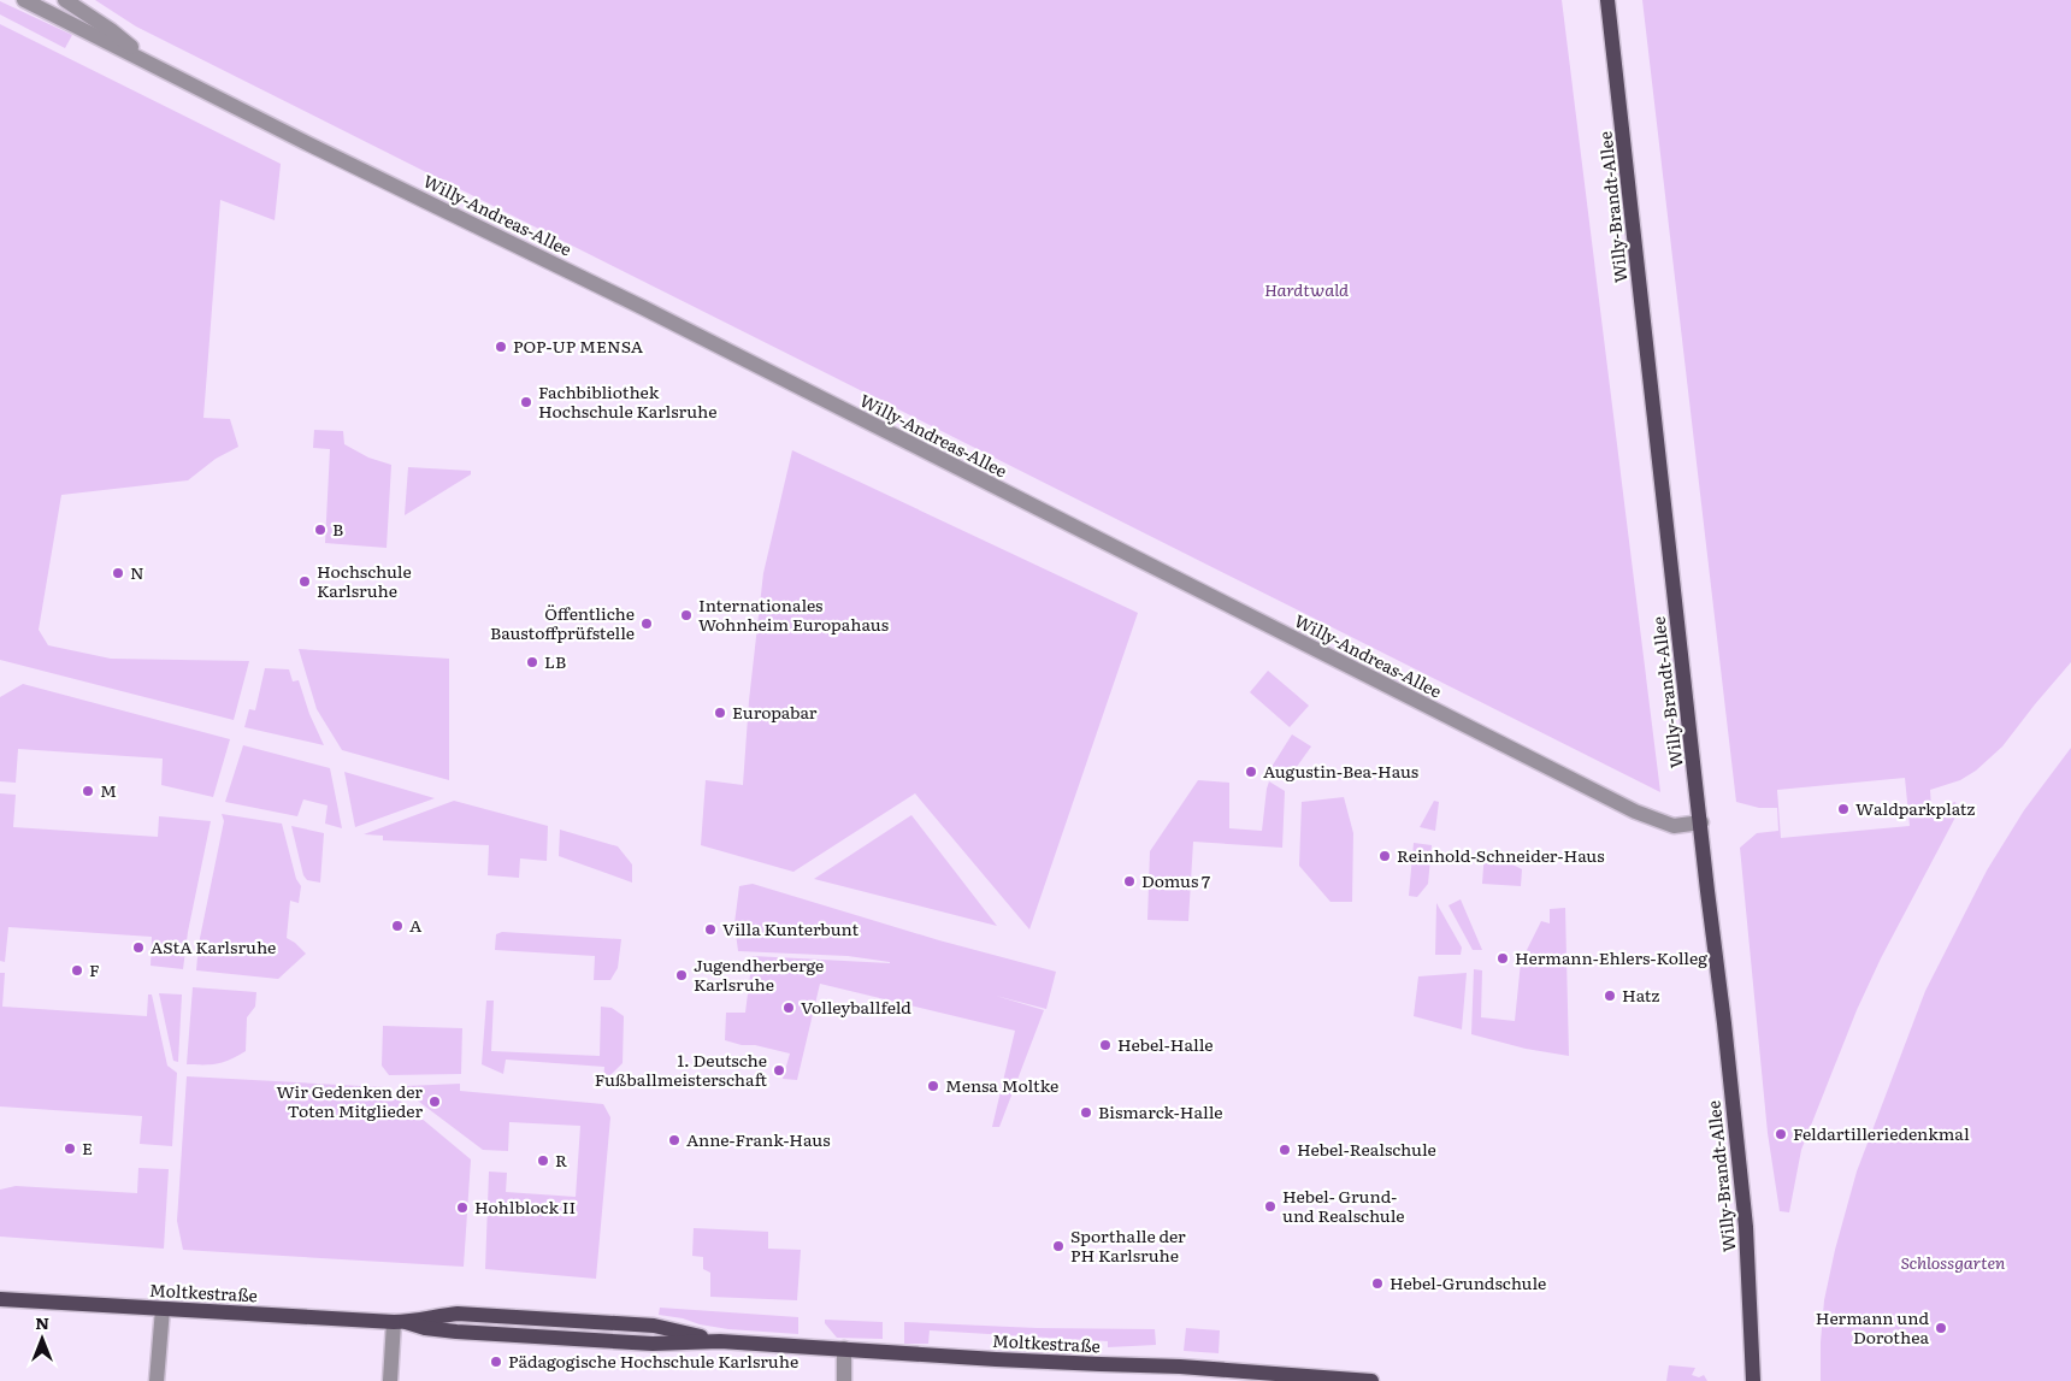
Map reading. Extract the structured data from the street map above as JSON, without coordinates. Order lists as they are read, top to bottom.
{
  "streets": {
    "main road": ["Willy-Brandt-Allee", "Moltkestraße"],
    "street": ["Willy-Andreas-Allee"]
  },
  "crossings": [
    ["Willy-Brandt-Allee", "Willy-Andreas-Allee"]
  ],
  "parks": ["Hardtwald", "Schlossgarten"],
  "places": [
    "POP-UP MENSA",
    "Fachbibliothek Hochschule Karlsruhe",
    "B",
    "N",
    "Hochschule Karlsruhe",
    "Internationales Wohnheim Europahaus",
    "Öffentliche Baustoffprüfstelle",
    "LB",
    "Europabar",
    "Augustin-Bea-Haus",
    "M",
    "Waldparkplatz",
    "Reinhold-Schneider-Haus",
    "Domus 7",
    "A",
    "Villa Kunterbunt",
    "AStA Karlsruhe",
    "Hermann-Ehlers-Kolleg",
    "F",
    "Jugendherberge Karlsruhe",
    "Hatz",
    "Volleyballfeld",
    "Hebel-Halle",
    "1. Deutsche Fußballmeisterschaft",
    "Mensa Moltke",
    "Wir Gedenken der Toten Mitglieder",
    "Bismarck-Halle",
    "Feldartilleriedenkmal",
    "Anne-Frank-Haus",
    "E",
    "Hebel-Realschule",
    "R",
    "Hebel- Grund- und Realschule",
    "Hohlblock II",
    "Sporthalle der PH Karlsruhe",
    "Hebel-Grundschule",
    "Hermann und Dorothea",
    "Pädagogische Hochschule Karlsruhe"
  ],
  "north": "top"
}
